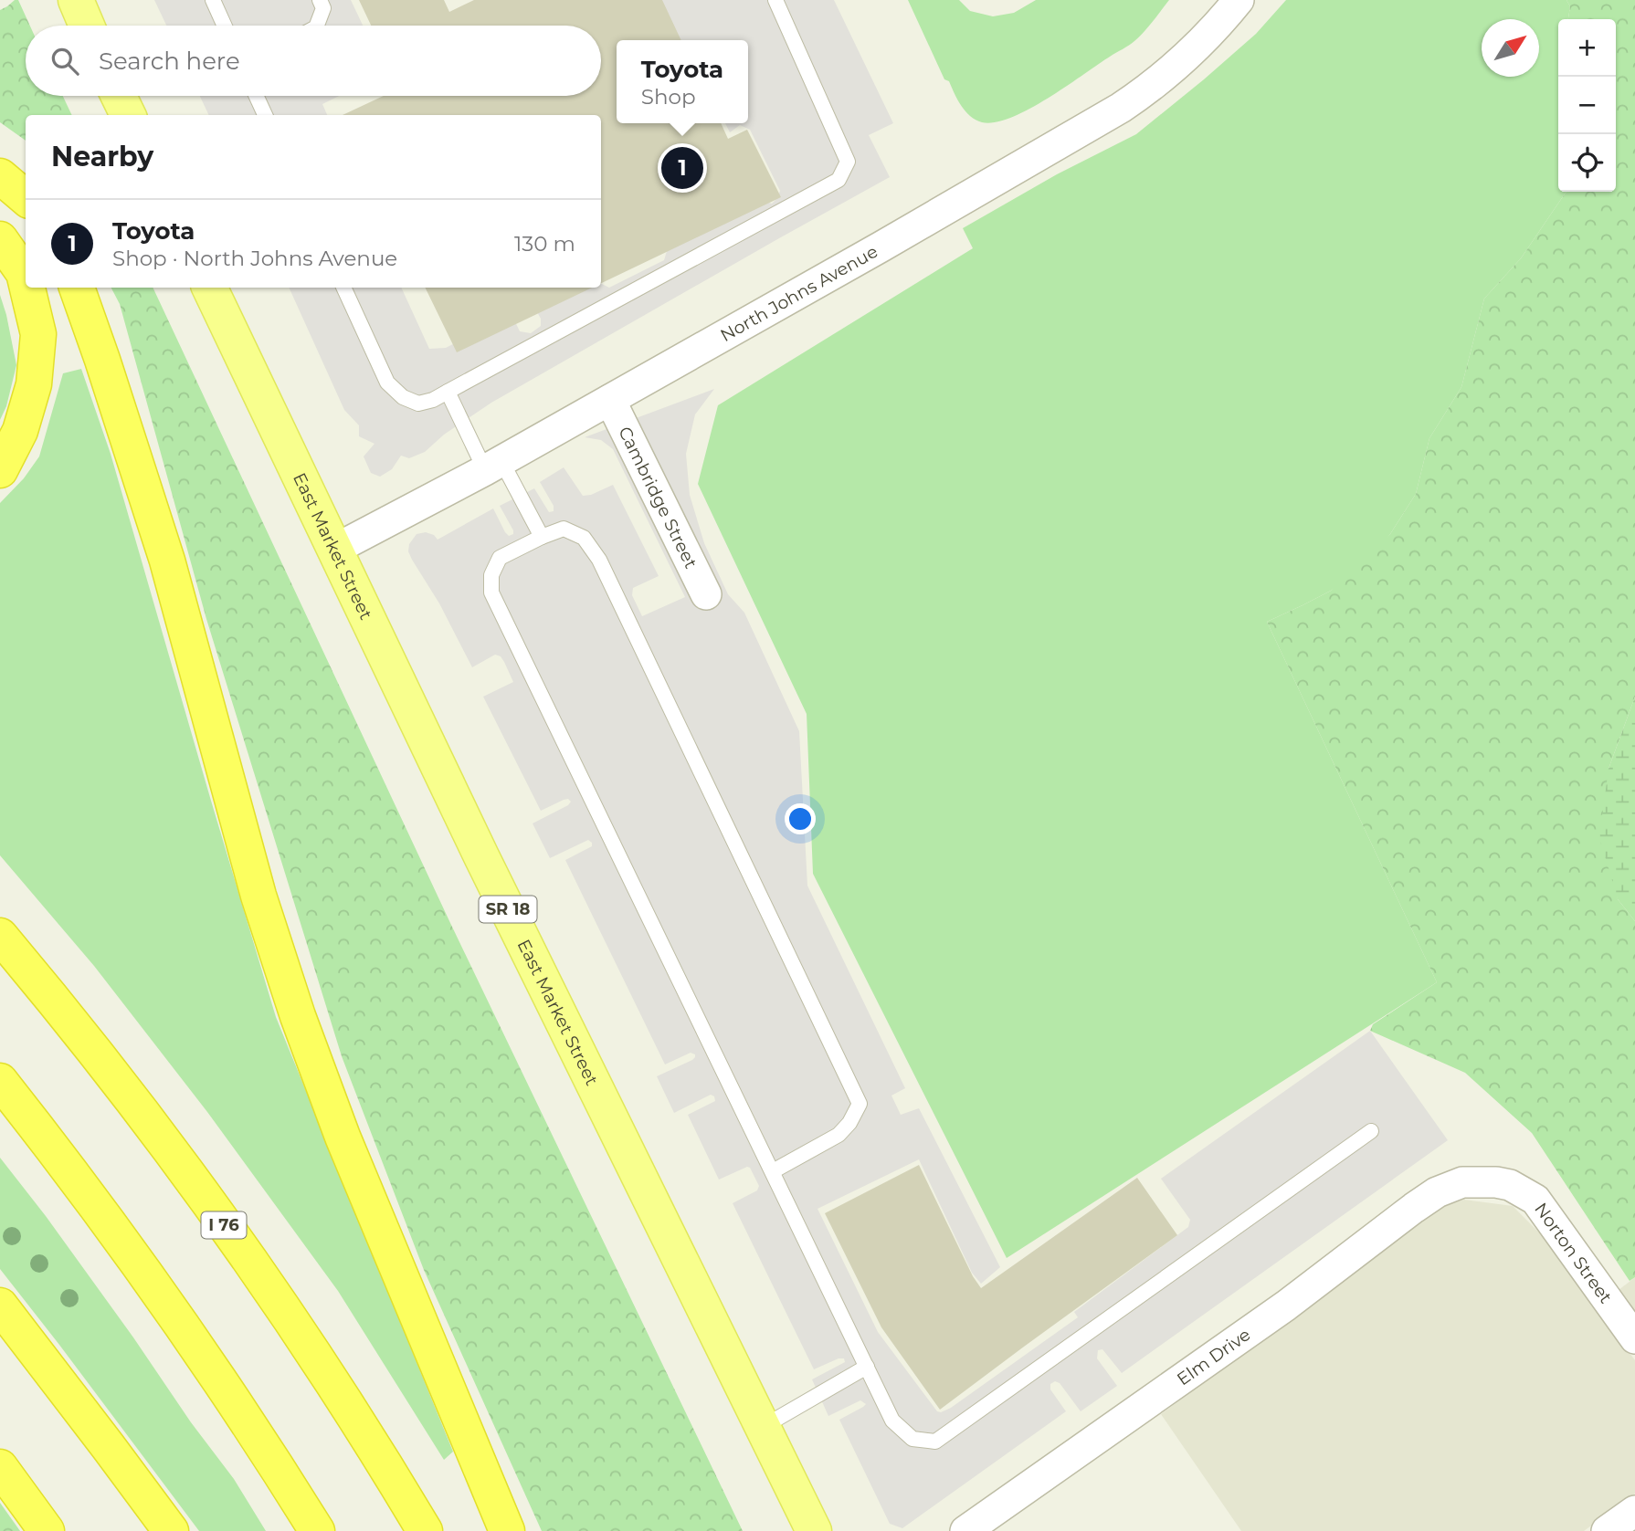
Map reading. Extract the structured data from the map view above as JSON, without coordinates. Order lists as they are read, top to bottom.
{
  "streets": {
    "highway": ["I 76"],
    "main road": ["East Market Street", "SR 18"],
    "street": [
      "North Johns Avenue",
      "Cambridge Street",
      "Norton Street",
      "Elm Drive"
    ]
  },
  "crossings": [
    ["North Johns Avenue", "Cambridge Street"],
    ["North Johns Avenue", "East Market Street"],
    ["Norton Street", "Elm Drive"]
  ],
  "north": "top right",
  "page": {
    "map_buttons": ["+", "−"],
    "search": "Search here",
    "popup": ["Toyota", "Shop"],
    "heading": "Nearby",
    "pins": "1",
    "list": [
      {
        "mark": "1",
        "name": "Toyota",
        "note": "Shop · North Johns Avenue",
        "value": "130 m"
      }
    ]
  }
}
